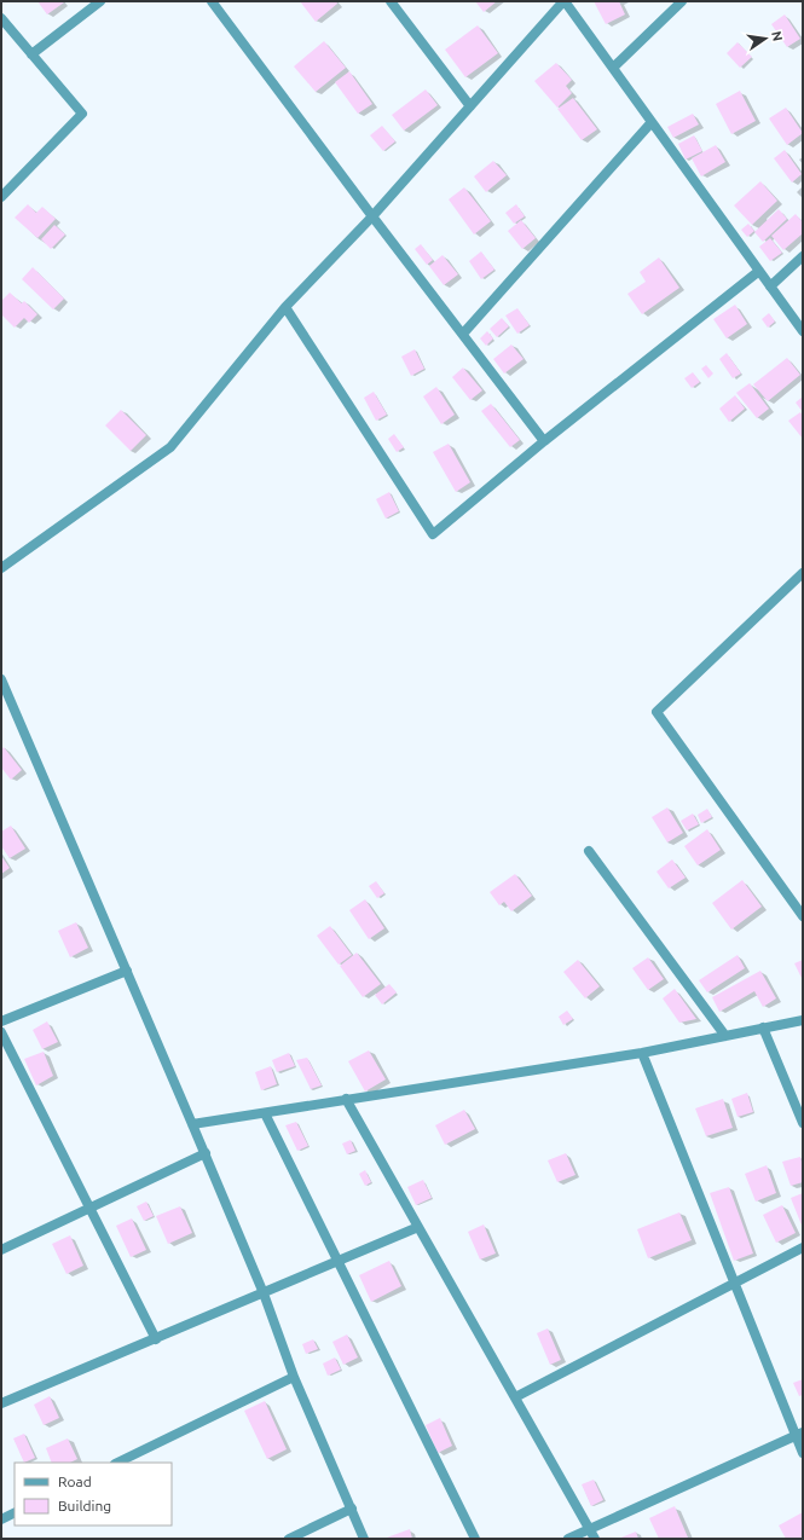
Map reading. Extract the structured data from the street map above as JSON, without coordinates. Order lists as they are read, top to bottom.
{
  "legend": ["Road", "Building"],
  "north": "right"
}
